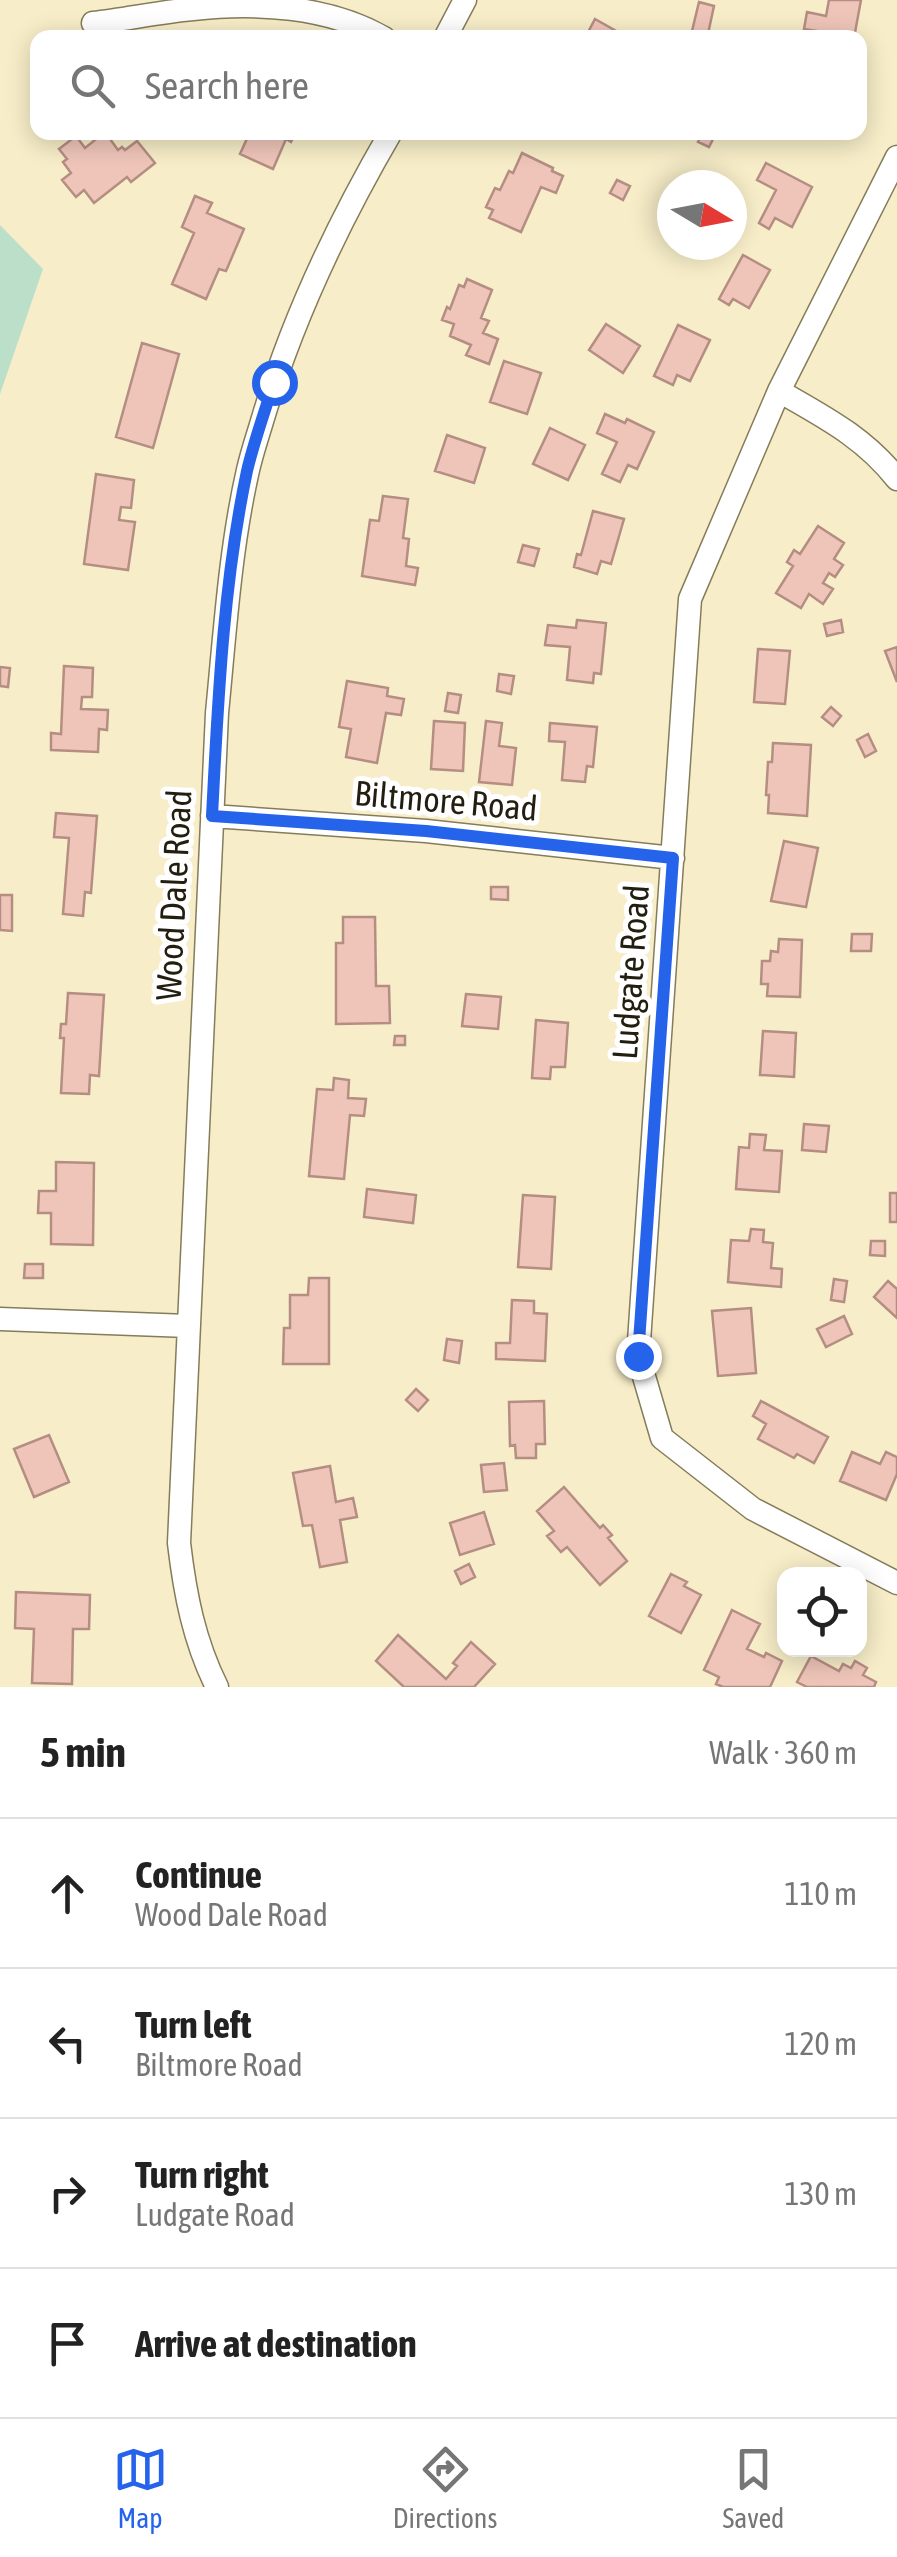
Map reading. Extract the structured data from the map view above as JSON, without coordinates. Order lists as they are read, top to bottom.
{
  "streets": {
    "street": ["Biltmore Road", "Wood Dale Road", "Ludgate Road"]
  },
  "crossings": [
    ["Biltmore Road", "Wood Dale Road"],
    ["Biltmore Road", "Ludgate Road"]
  ],
  "north": "right",
  "page": {
    "search": "Search here",
    "heading": ["5 min", "Walk · 360 m"],
    "list": [
      ["Continue", "Wood Dale Road", "110 m"],
      ["Turn left", "Biltmore Road", "120 m"],
      ["Turn right", "Ludgate Road", "130 m"],
      "Arrive at destination"
    ],
    "nav": ["Map", "Directions", "Saved"]
  }
}
